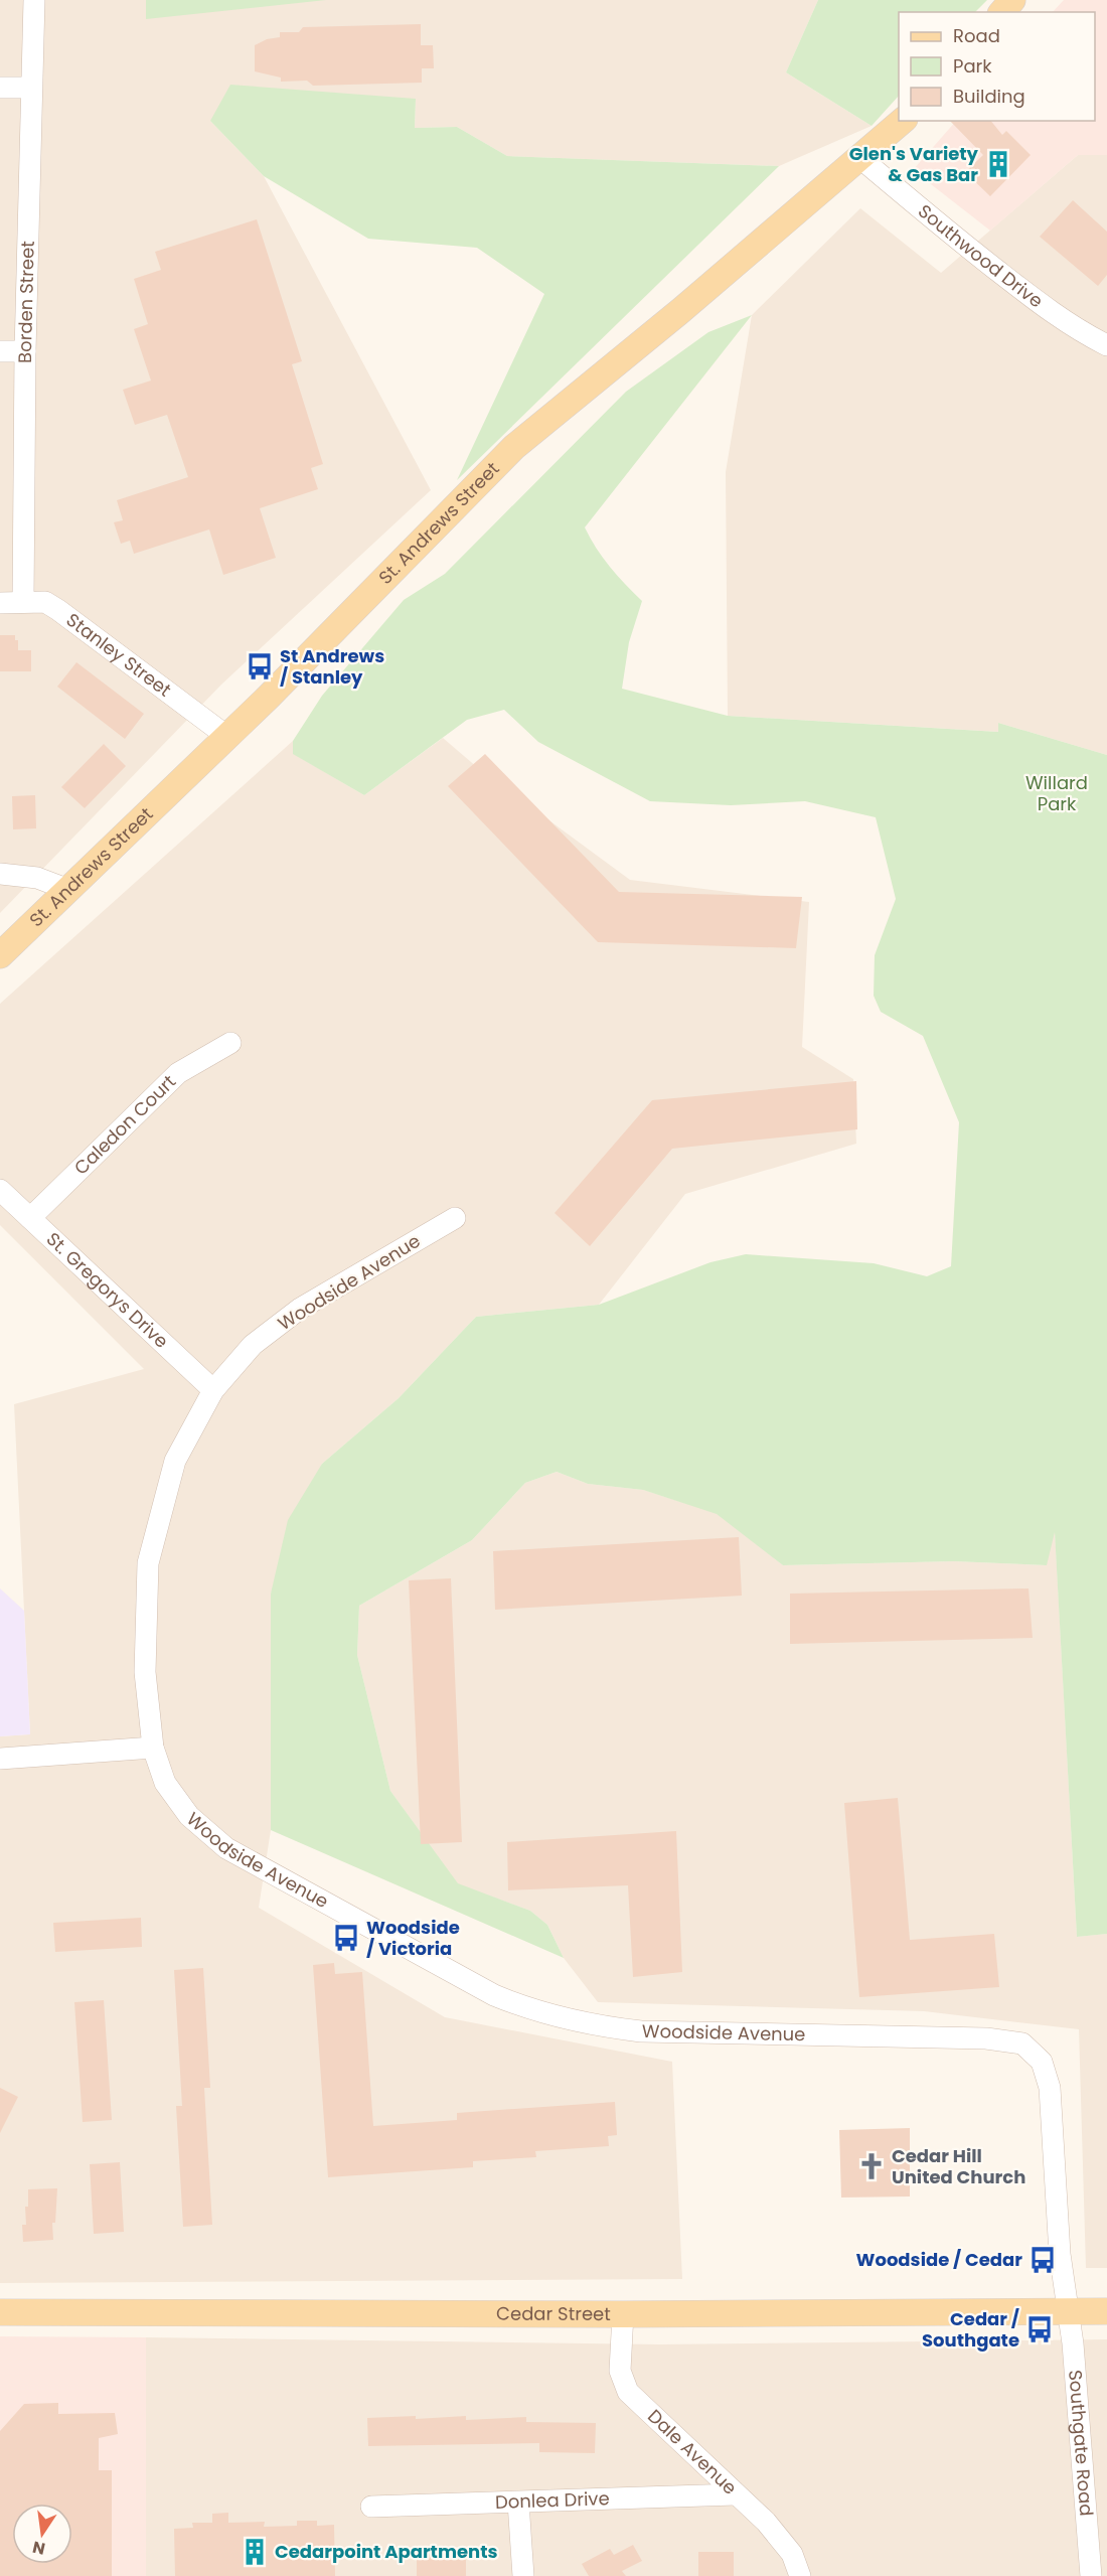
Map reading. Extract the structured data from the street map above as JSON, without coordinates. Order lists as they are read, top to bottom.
{
  "streets": {
    "main road": ["St. Andrews Street", "Cedar Street"],
    "street": [
      "Southwood Drive",
      "Borden Street",
      "Stanley Street",
      "Caledon Court",
      "Woodside Avenue",
      "St. Gregorys Drive",
      "Southgate Road",
      "Dale Avenue",
      "Donlea Drive"
    ]
  },
  "crossings": [
    ["Southwood Drive", "St. Andrews Street"],
    ["Borden Street", "Stanley Street"],
    ["St. Andrews Street", "Stanley Street"],
    ["Caledon Court", "St. Gregorys Drive"],
    ["Woodside Avenue", "St. Gregorys Drive"],
    ["Woodside Avenue", "Cedar Street"],
    ["Woodside Avenue", "Southgate Road"],
    ["Cedar Street", "Southgate Road"],
    ["Cedar Street", "Dale Avenue"],
    ["Dale Avenue", "Donlea Drive"]
  ],
  "parks": ["Willard Park"],
  "places": {
    "building": ["Glen's Variety & Gas Bar", "Cedarpoint Apartments"],
    "bus stop": [
      "St Andrews / Stanley",
      "Woodside / Victoria",
      "Woodside / Cedar",
      "Cedar / Southgate"
    ],
    "church": ["Cedar Hill United Church"]
  },
  "legend": ["Road", "Park", "Building"],
  "north": "bottom"
}
